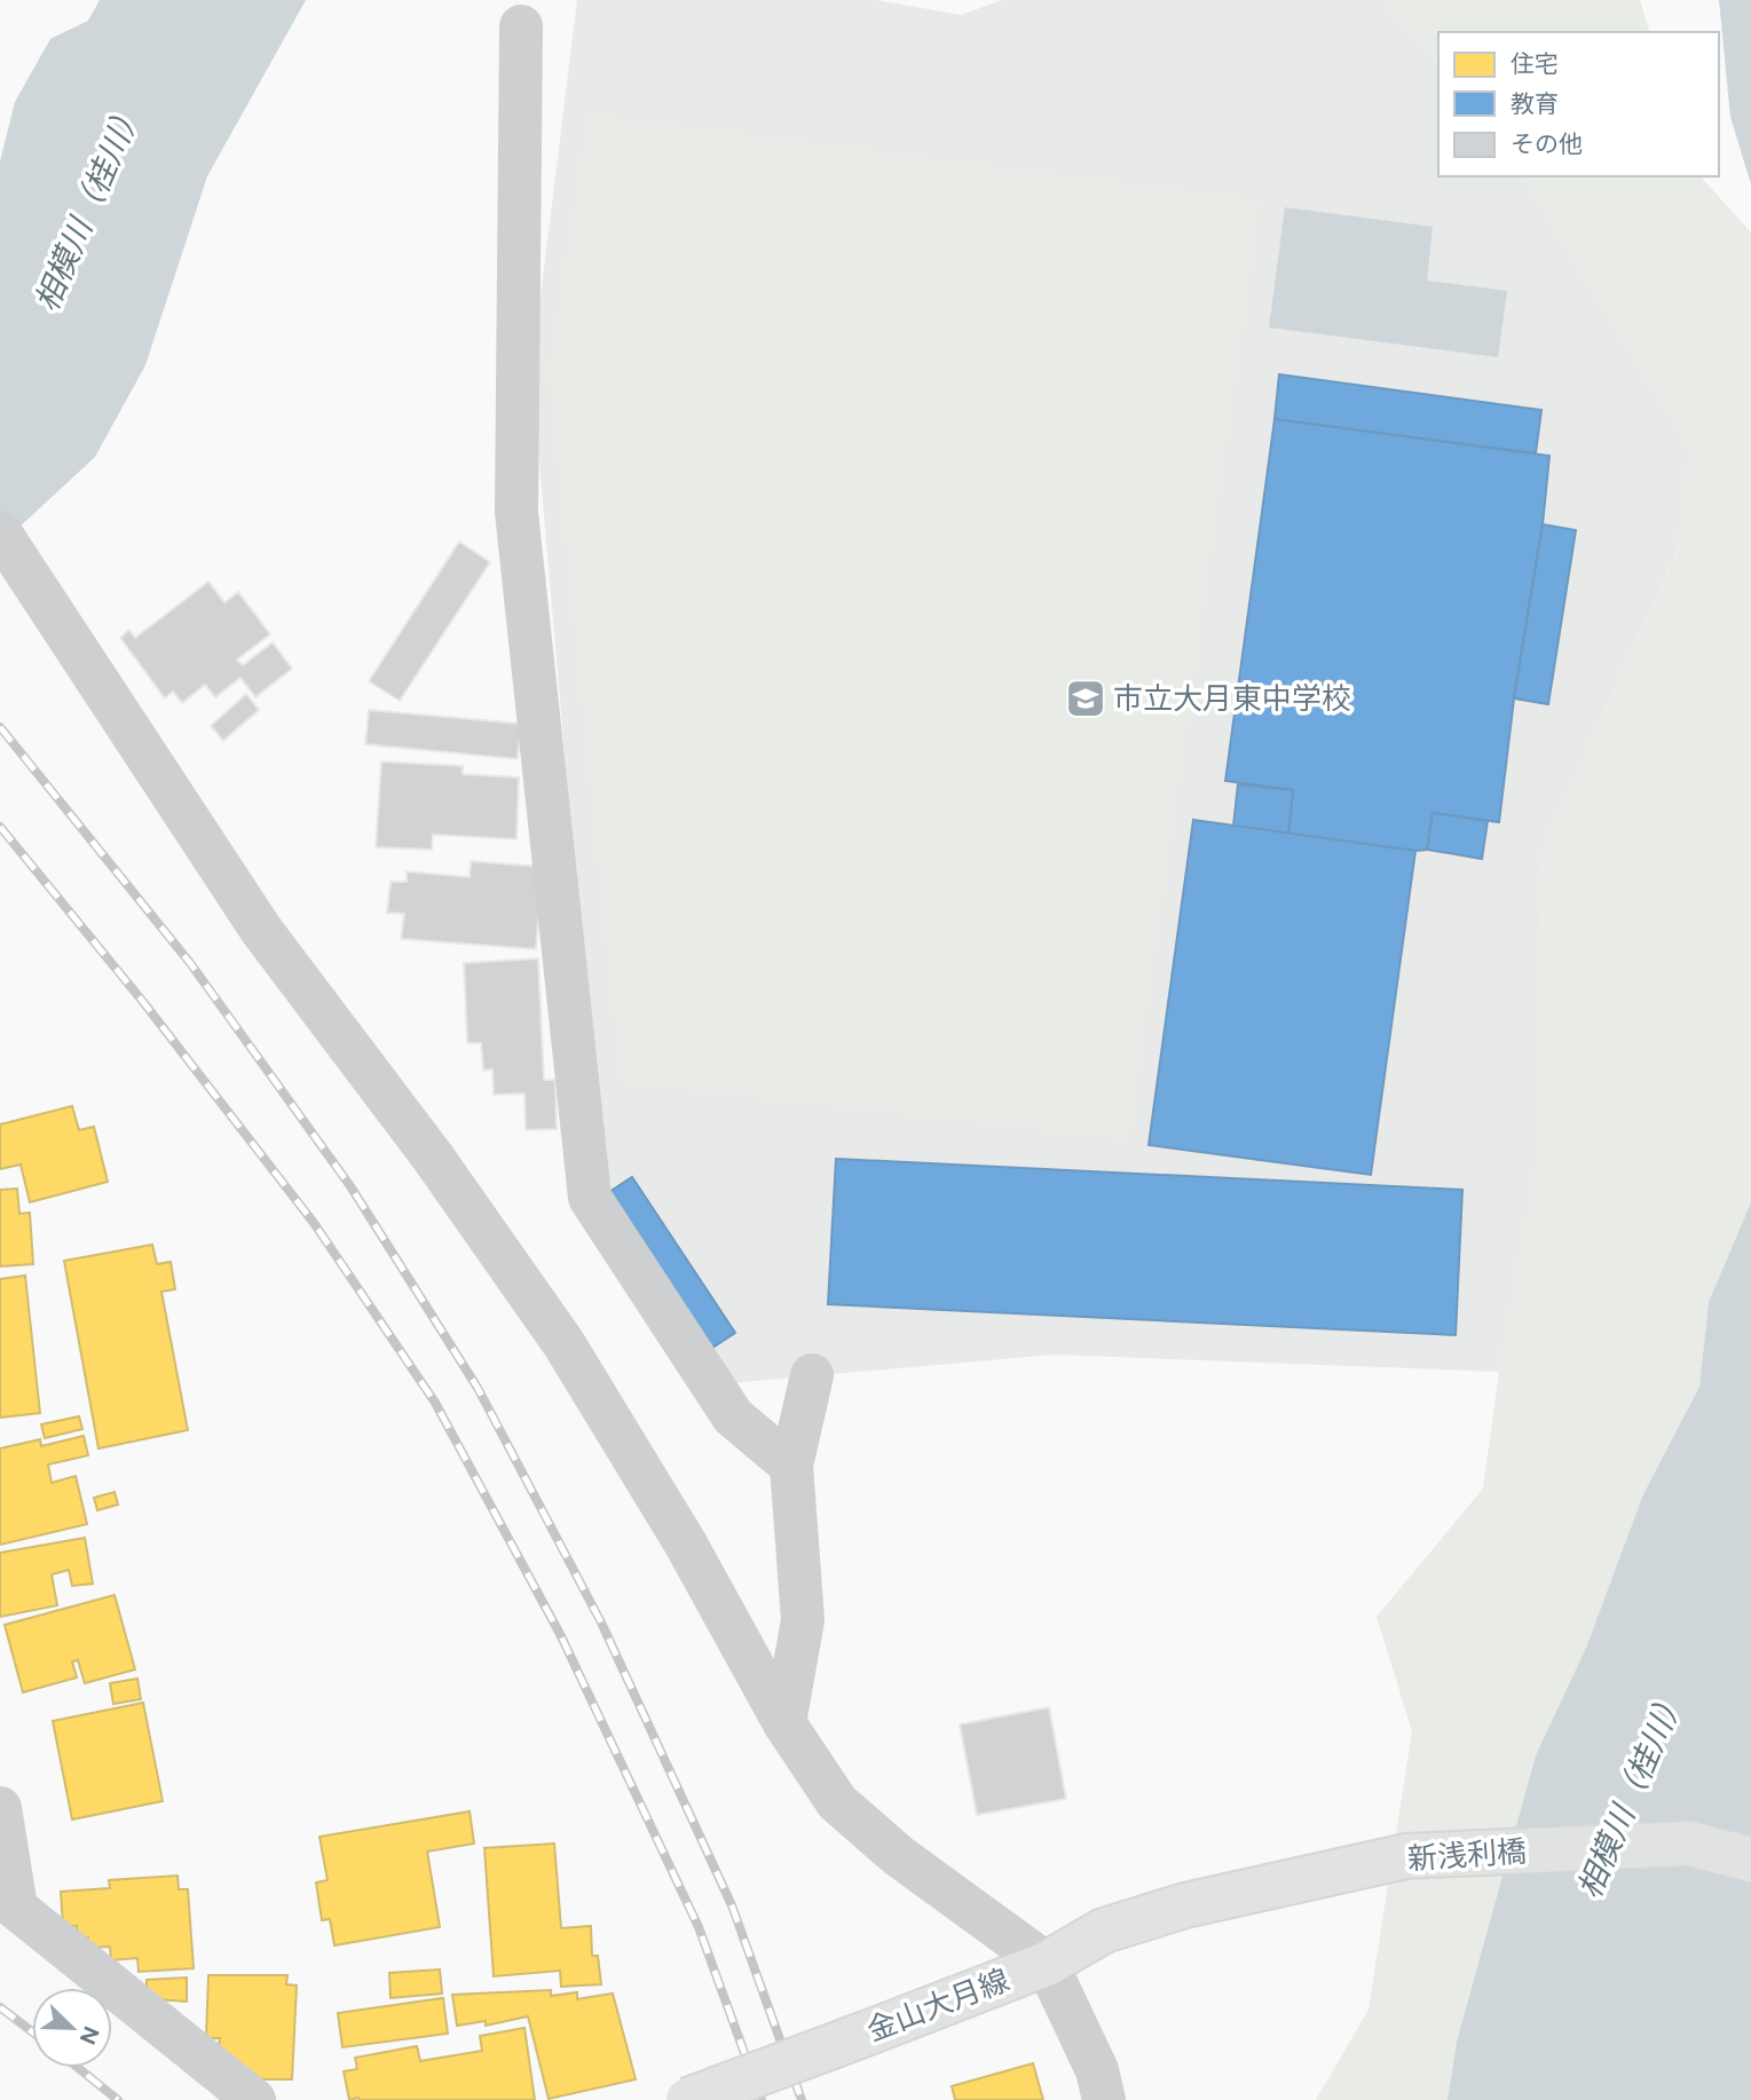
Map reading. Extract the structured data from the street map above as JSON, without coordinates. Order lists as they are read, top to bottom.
{
  "streets": {
    "main road": ["新浅利橋", "金山大月線"]
  },
  "crossings": [
    ["新浅利橋", "金山大月線"]
  ],
  "water": ["相模川（桂川）"],
  "places": {
    "school or university": ["市立大月東中学校"]
  },
  "legend": ["住宅", "教育", "その他"],
  "north": "bottom right"
}
